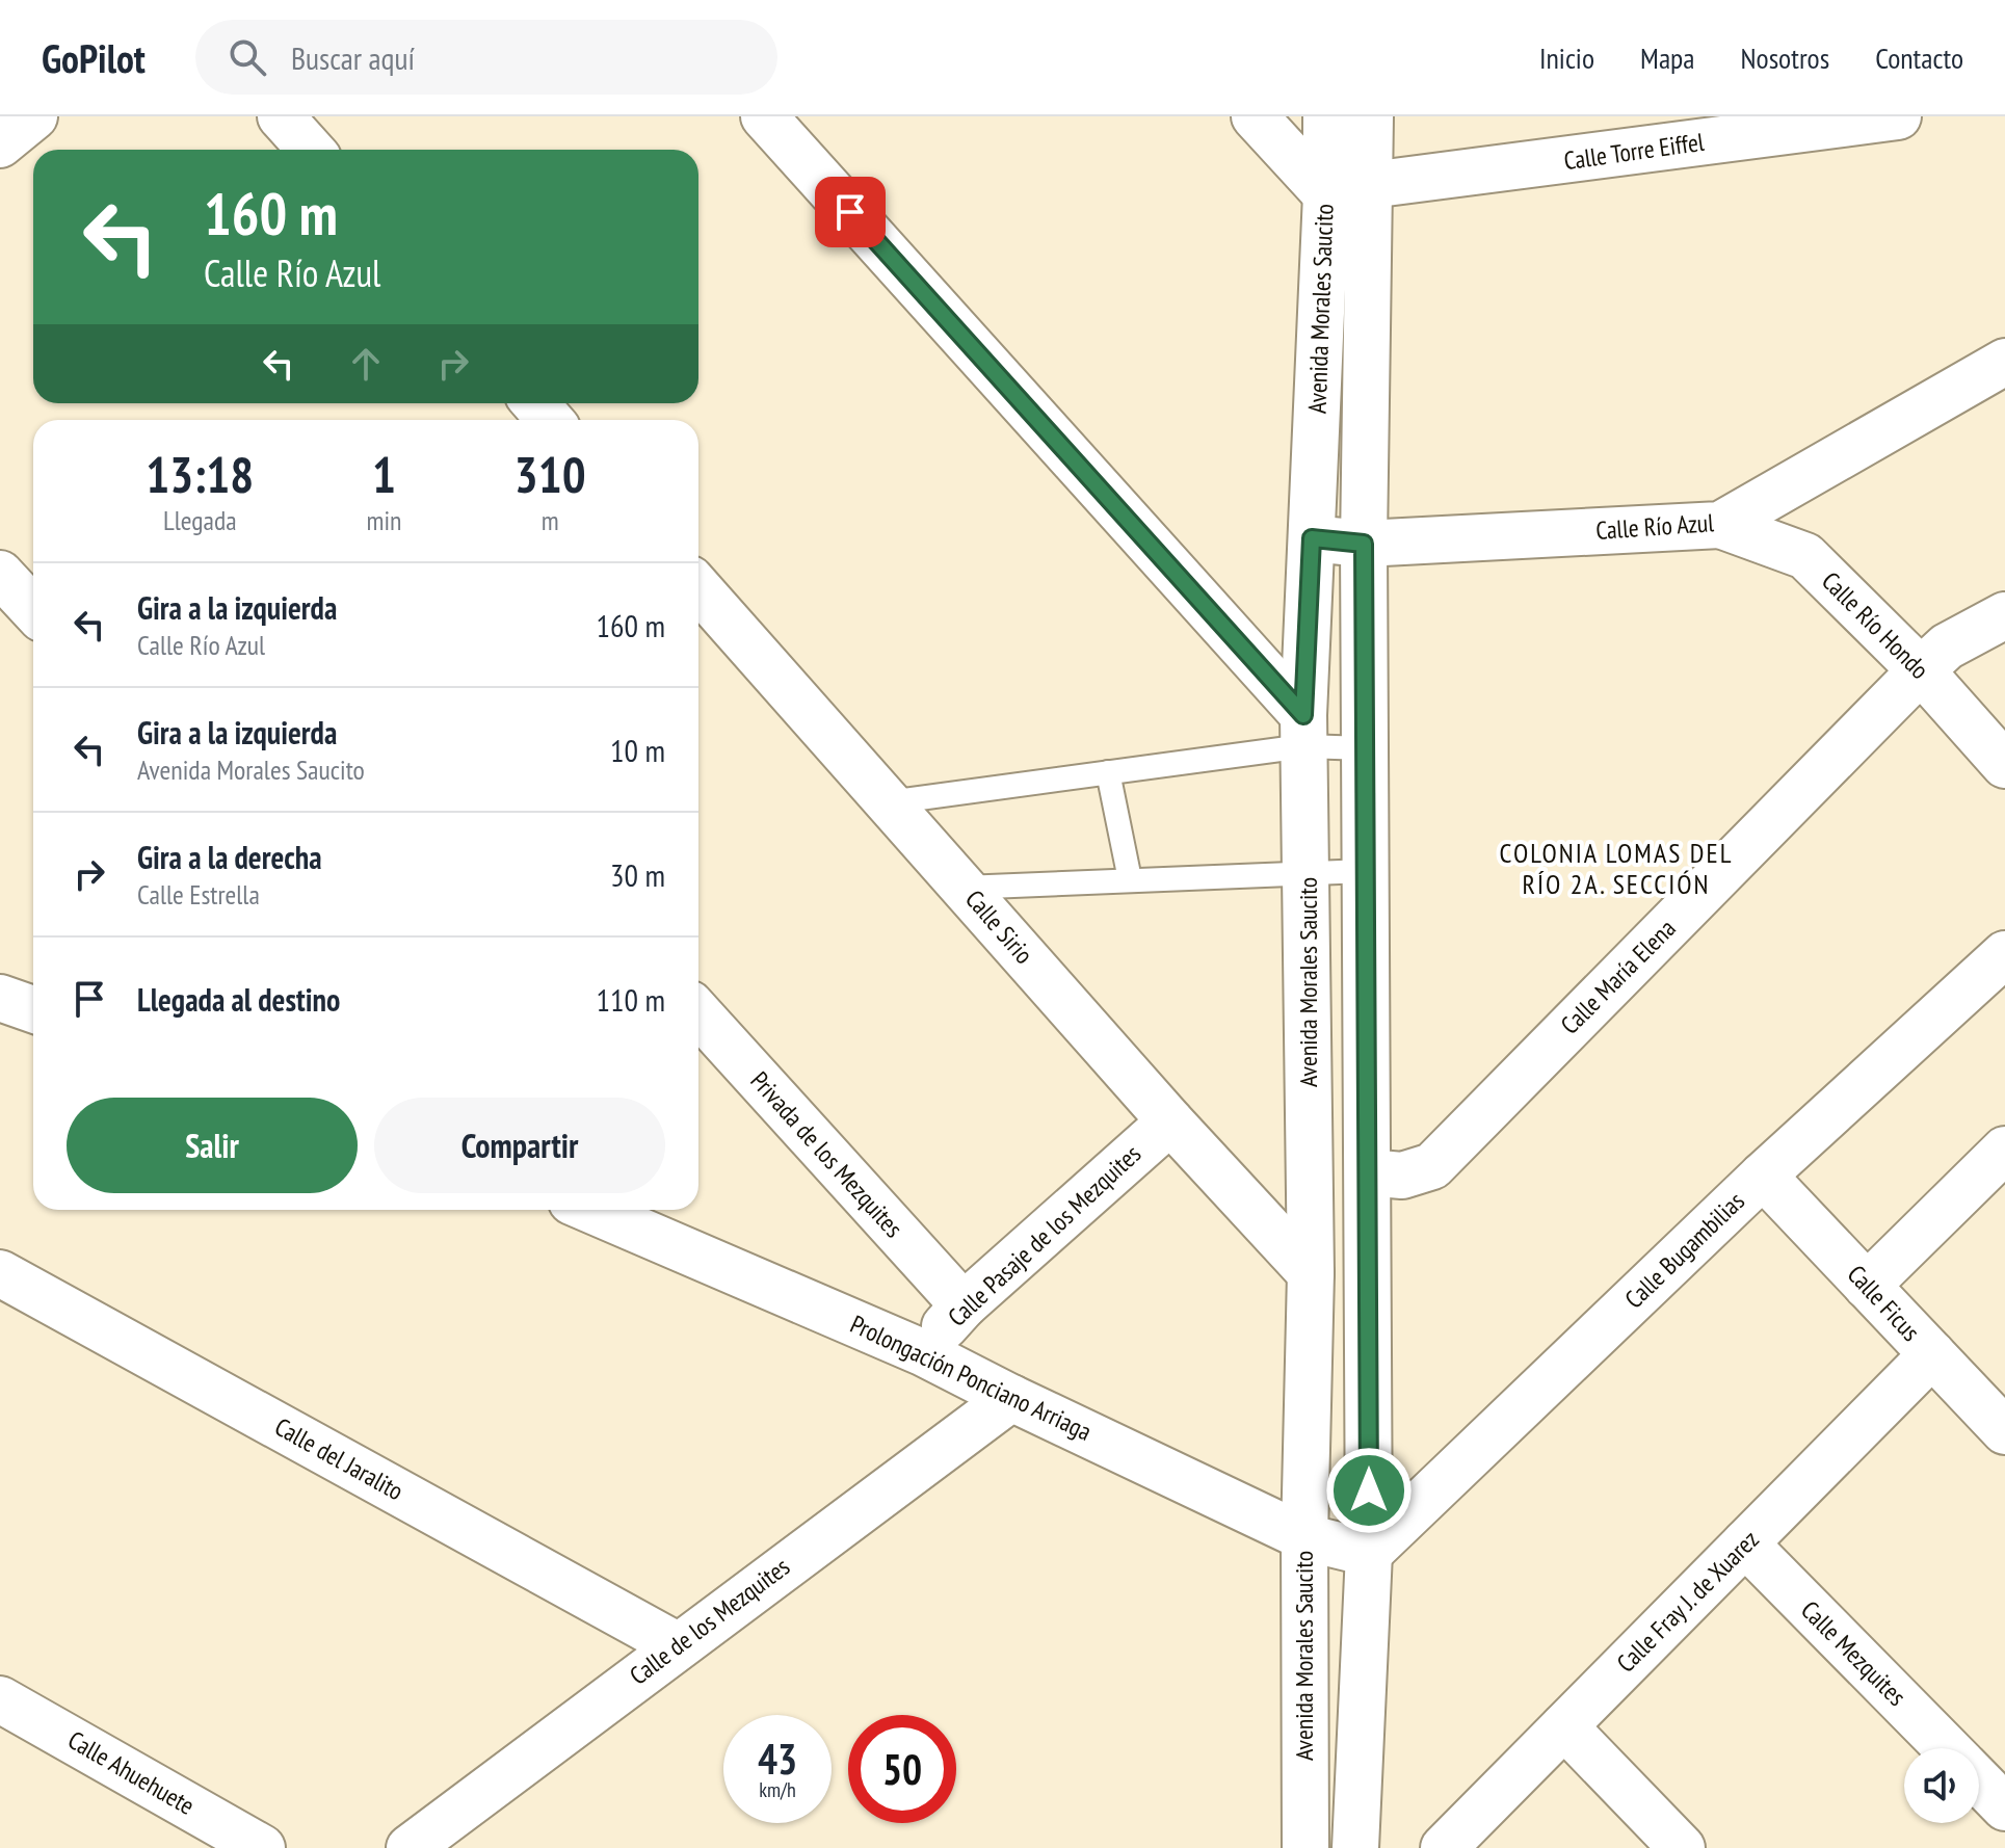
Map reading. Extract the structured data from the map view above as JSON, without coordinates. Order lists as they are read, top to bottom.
{
  "streets": {
    "street": [
      "Calle Torre Eiffel",
      "Avenida Morales Saucito",
      "Calle Río Azul",
      "Calle Río Hondo",
      "Calle Sirio",
      "Calle María Elena",
      "Privada de los Mezquites",
      "Calle Pasaje de los Mezquites",
      "Calle Bugambilias",
      "Calle Ficus",
      "Prolongación Ponciano Arriaga",
      "Calle del Jaralito",
      "Calle Fray J. de Xuarez",
      "Calle de los Mezquites",
      "Calle Mezquites",
      "Calle Ahuehuete"
    ]
  },
  "crossings": [
    ["Calle Torre Eiffel", "Avenida Morales Saucito"],
    ["Avenida Morales Saucito", "Calle Río Azul"],
    ["Avenida Morales Saucito", "Calle Sirio"],
    ["Avenida Morales Saucito", "Calle María Elena"],
    ["Avenida Morales Saucito", "Calle Bugambilias"],
    ["Avenida Morales Saucito", "Prolongación Ponciano Arriaga"],
    ["Calle Río Azul", "Calle Río Hondo"],
    ["Calle Río Hondo", "Calle María Elena"],
    ["Calle Sirio", "Calle Pasaje de los Mezquites"],
    ["Privada de los Mezquites", "Calle Pasaje de los Mezquites"],
    ["Calle Pasaje de los Mezquites", "Prolongación Ponciano Arriaga"],
    ["Calle Bugambilias", "Calle Ficus"],
    ["Calle Bugambilias", "Prolongación Ponciano Arriaga"],
    ["Calle Ficus", "Calle Fray J. de Xuarez"],
    ["Prolongación Ponciano Arriaga", "Calle de los Mezquites"],
    ["Calle del Jaralito", "Calle de los Mezquites"],
    ["Calle Fray J. de Xuarez", "Calle Mezquites"]
  ],
  "districts": ["COLONIA LOMAS DEL RÍO 2A. SECCIÓN"],
  "page": {
    "header": "GoPilot",
    "search": "Buscar aquí",
    "nav": [
      "Inicio",
      "Mapa",
      "Nosotros",
      "Contacto"
    ],
    "turn": ["160 m", "Calle Río Azul"],
    "eta": [
      "13:18",
      "Llegada",
      "1",
      "min",
      "310",
      "m"
    ],
    "list": [
      {
        "name": "Gira a la izquierda",
        "note": "Calle Río Azul",
        "value": "160 m"
      },
      {
        "name": "Gira a la izquierda",
        "note": "Avenida Morales Saucito",
        "value": "10 m"
      },
      {
        "name": "Gira a la derecha",
        "note": "Calle Estrella",
        "value": "30 m"
      },
      {
        "name": "Llegada al destino",
        "value": "110 m"
      }
    ],
    "buttons": ["Salir", "Compartir"],
    "speed": "43 km/h",
    "limit": "50"
  }
}
